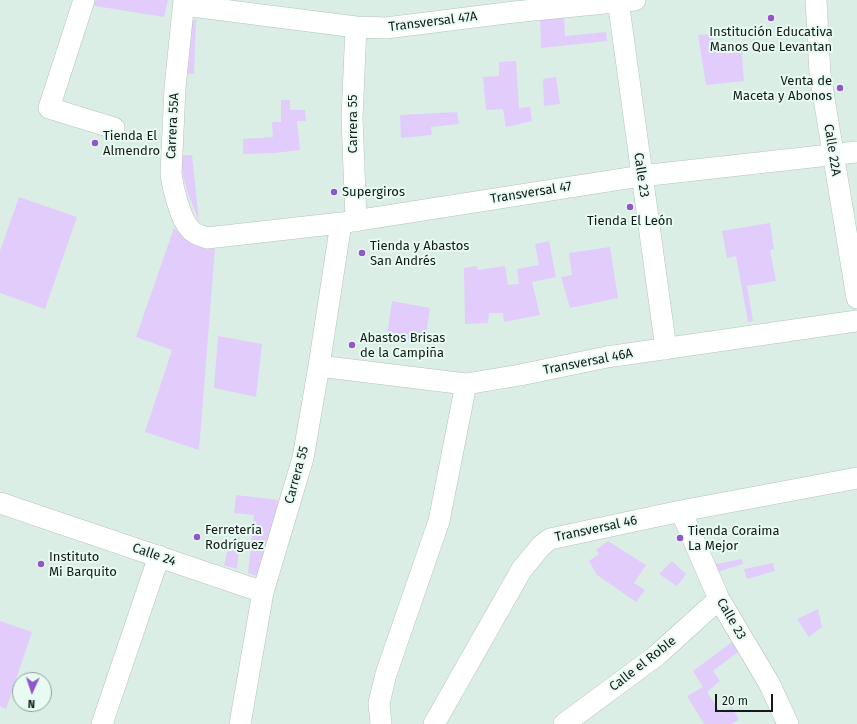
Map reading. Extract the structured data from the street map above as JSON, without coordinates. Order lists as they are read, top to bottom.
{
  "streets": {
    "street": [
      "Transversal 47A",
      "Carrera 55",
      "Carrera 55A",
      "Calle 22A",
      "Calle 23",
      "Transversal 47",
      "Transversal 46A",
      "Transversal 46",
      "Calle 24",
      "Calle el Roble"
    ]
  },
  "crossings": [
    ["Transversal 47A", "Carrera 55"],
    ["Transversal 47A", "Carrera 55A"],
    ["Transversal 47A", "Calle 23"],
    ["Carrera 55", "Transversal 47"],
    ["Carrera 55", "Transversal 46A"],
    ["Carrera 55", "Calle 24"],
    ["Carrera 55A", "Transversal 47"],
    ["Calle 22A", "Transversal 47"],
    ["Calle 23", "Transversal 47"],
    ["Calle 23", "Transversal 46A"],
    ["Calle 23", "Transversal 46"],
    ["Calle 23", "Calle el Roble"]
  ],
  "places": [
    "Institución Educativa Manos Que Levantan",
    "Venta de Maceta y Abonos",
    "Tienda El Almendro",
    "Supergiros",
    "Tienda El León",
    "Tienda y Abastos San Andrés",
    "Abastos Brisas de la Campiña",
    "Ferretería Rodríguez",
    "Tienda Coraima La Mejor",
    "Instituto Mi Barquito"
  ],
  "scale_bar": "20 m",
  "north": "bottom"
}
